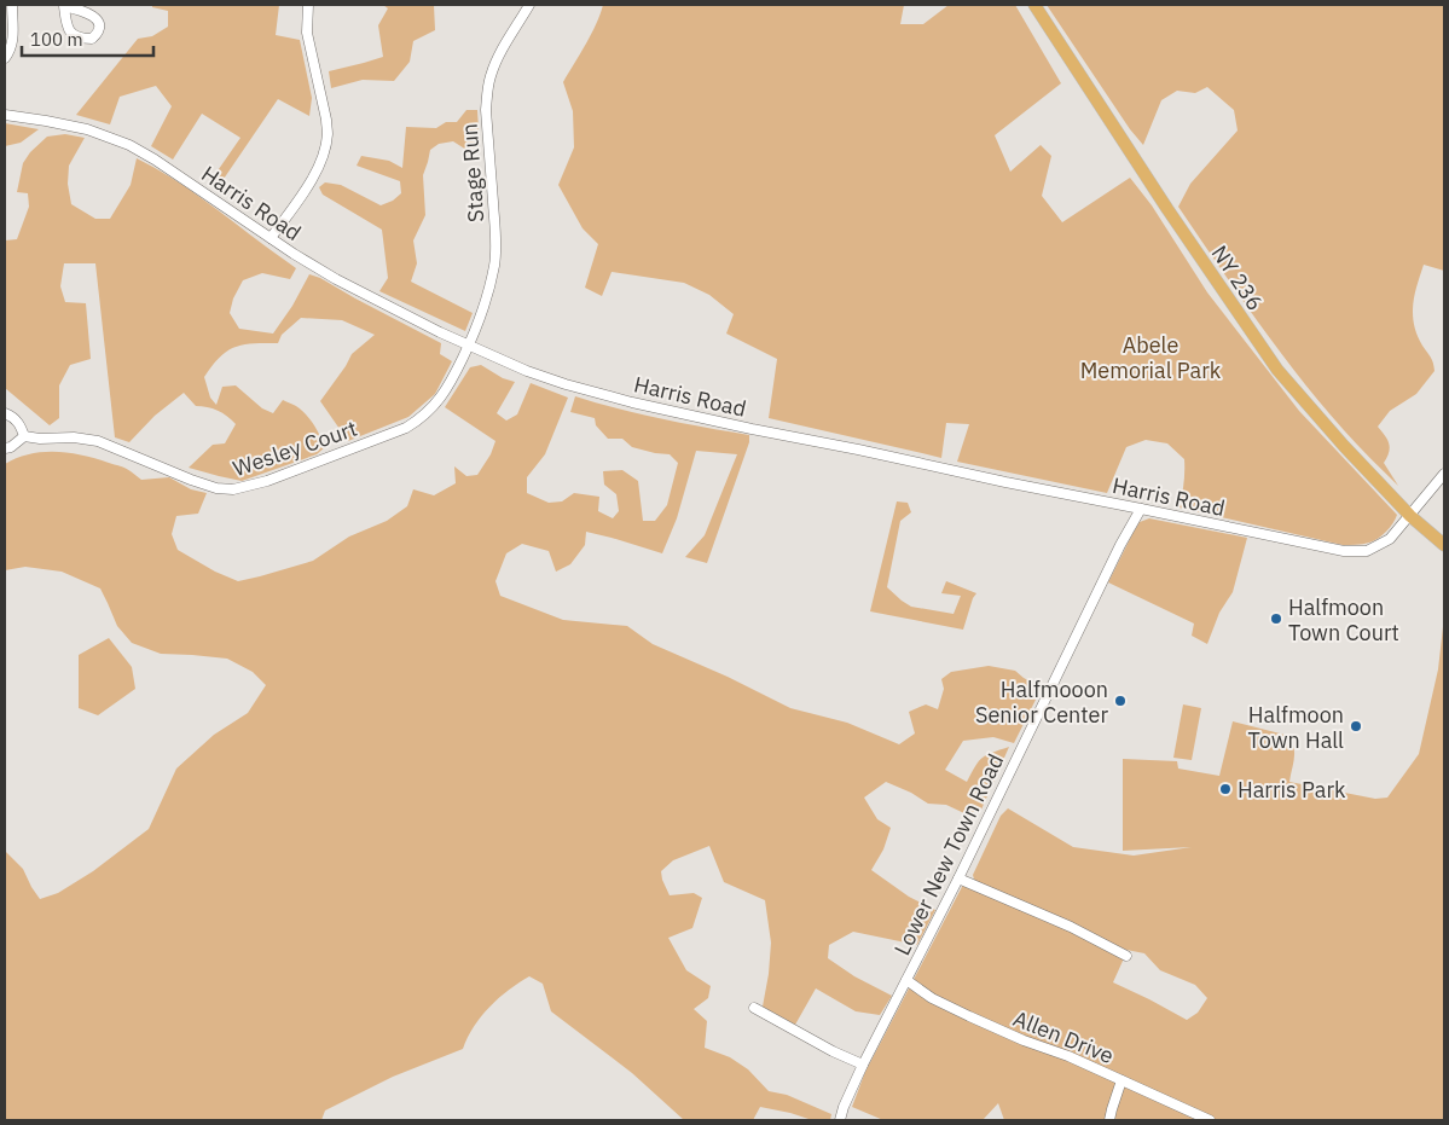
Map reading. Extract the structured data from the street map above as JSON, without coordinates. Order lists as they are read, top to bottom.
{
  "streets": {
    "main road": ["NY 236"],
    "street": [
      "Stage Run",
      "Harris Road",
      "Wesley Court",
      "Lower New Town Road",
      "Allen Drive"
    ]
  },
  "crossings": [
    ["Stage Run", "Harris Road"],
    ["Stage Run", "Wesley Court"],
    ["Harris Road", "NY 236"],
    ["Harris Road", "Wesley Court"],
    ["Harris Road", "Lower New Town Road"],
    ["Lower New Town Road", "Allen Drive"]
  ],
  "parks": ["Abele Memorial Park"],
  "places": [
    "Halfmoon Town Court",
    "Halfmooon Senior Center",
    "Halfmoon Town Hall",
    "Harris Park"
  ],
  "scale_bar": "100 m"
}
